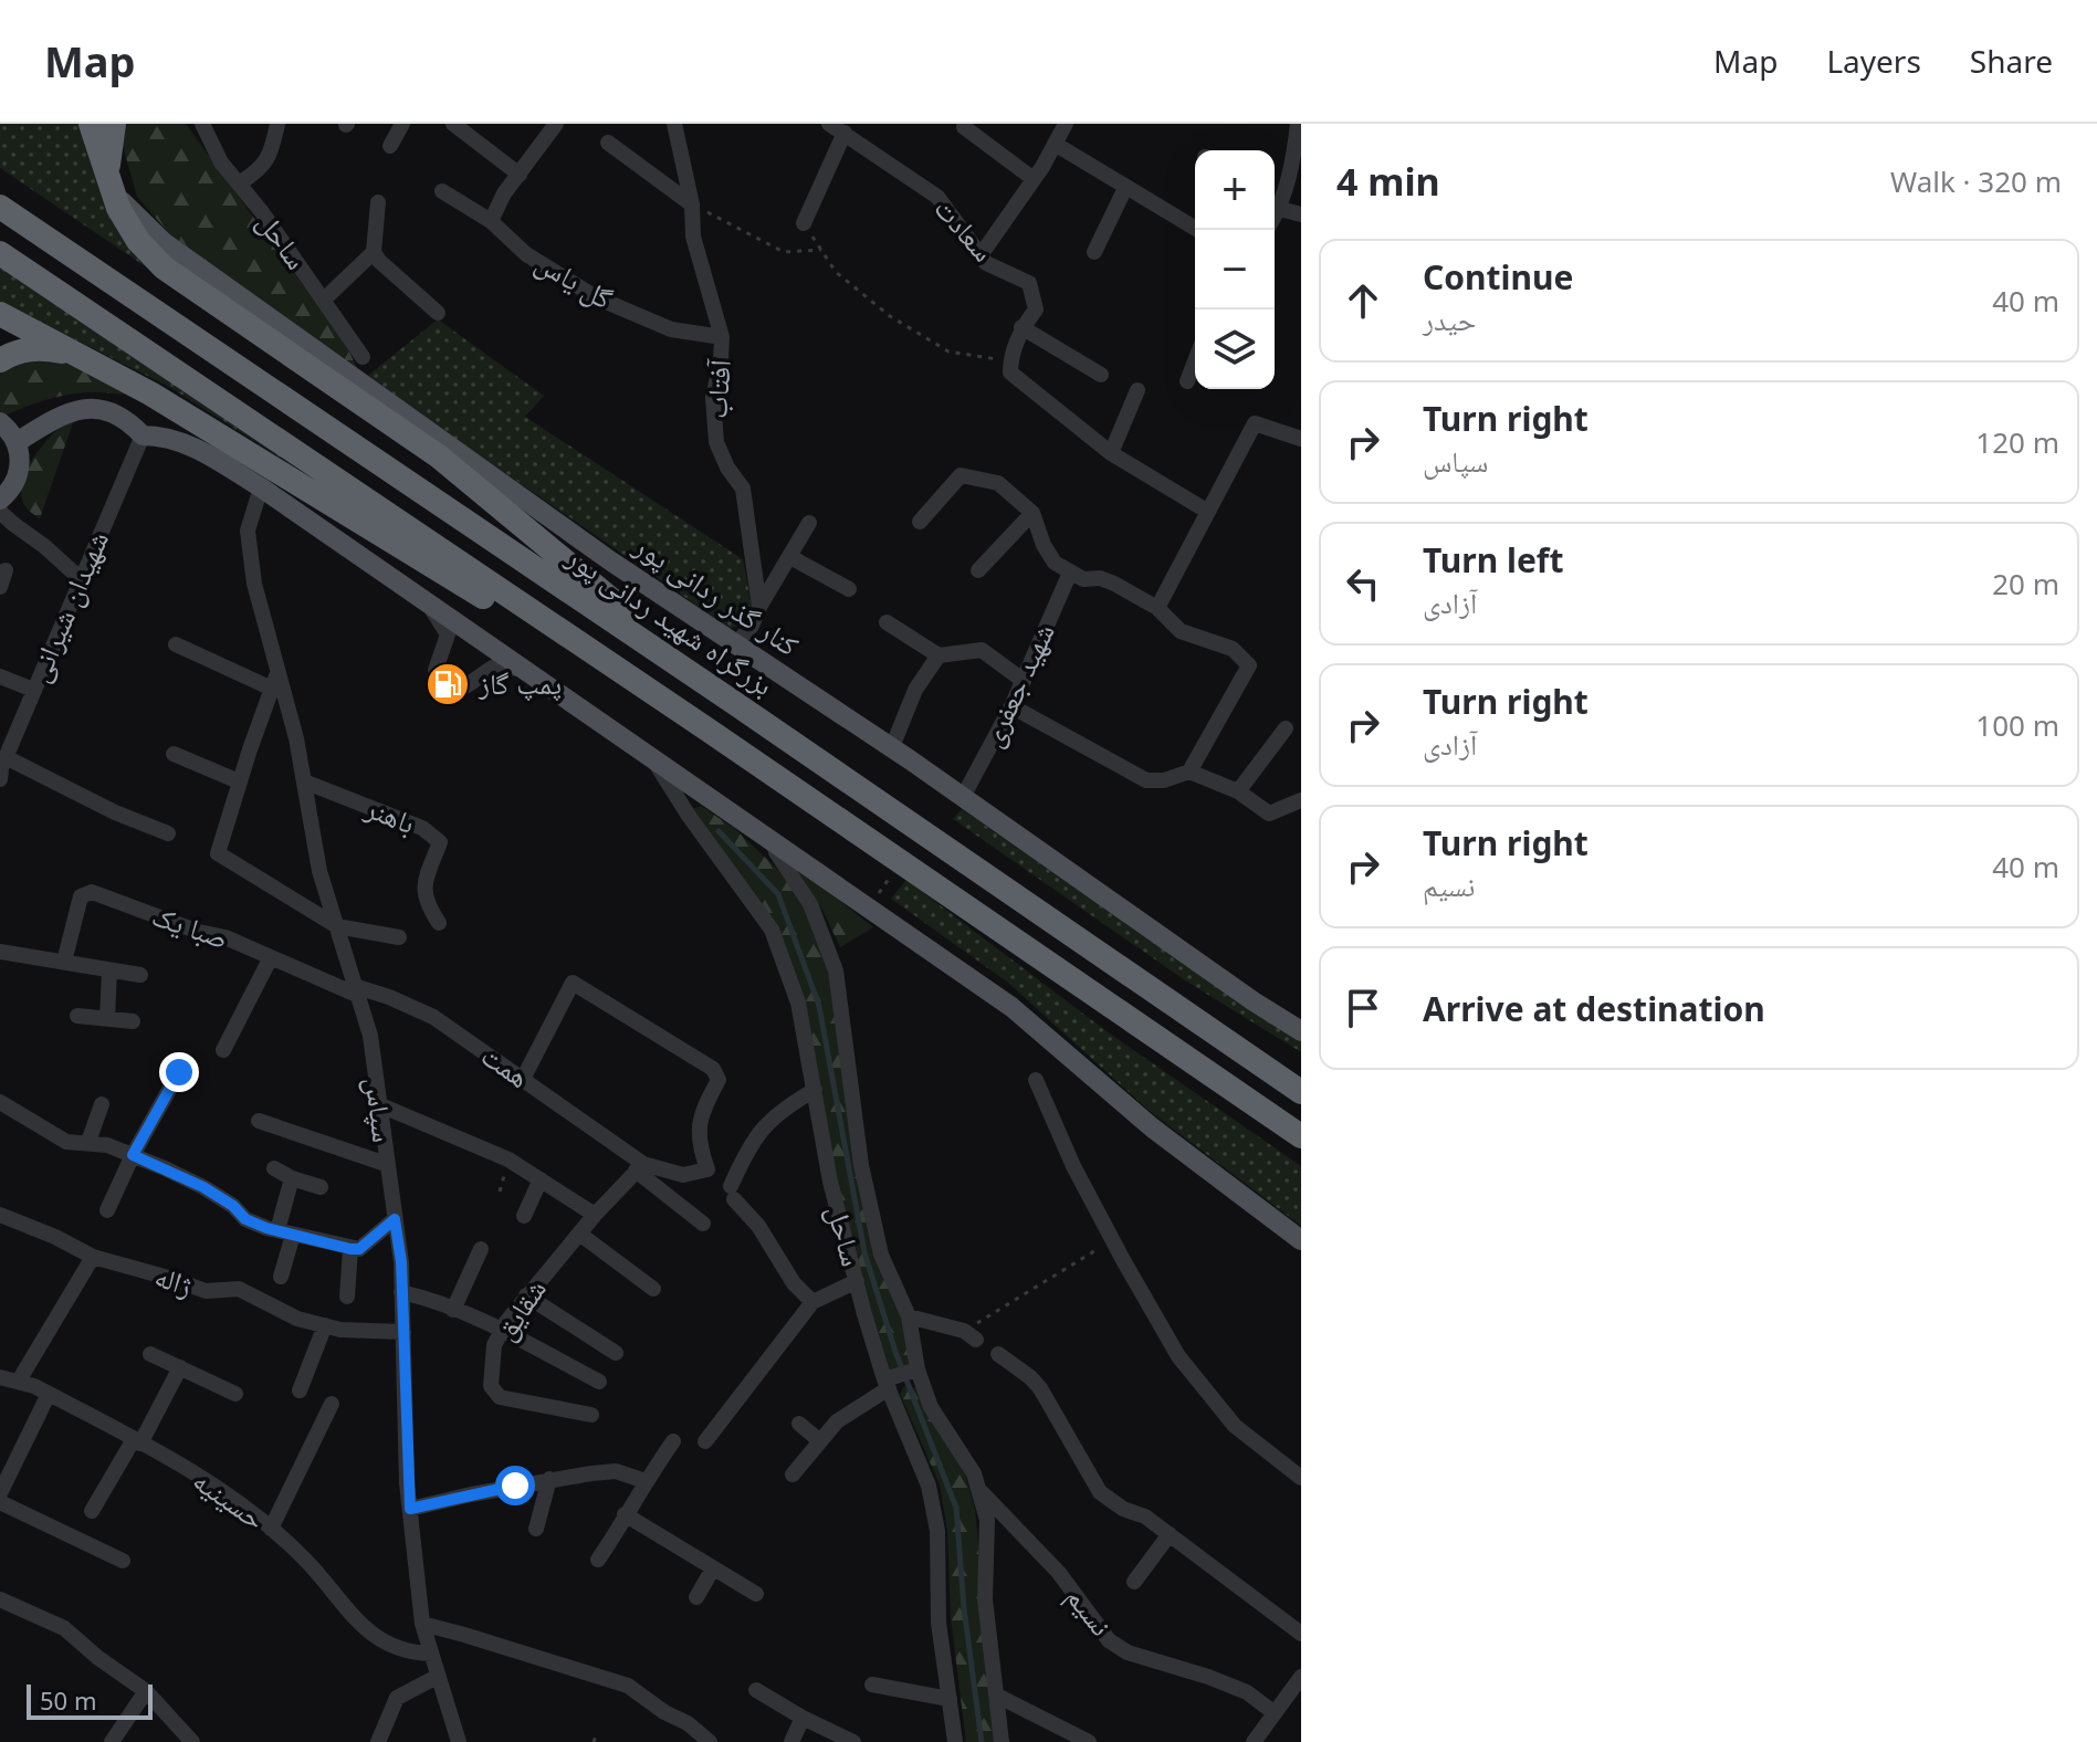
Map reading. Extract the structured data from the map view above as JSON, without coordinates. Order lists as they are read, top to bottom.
{
  "streets": {
    "highway": ["بزرگراه شهید ردانی پور"],
    "main road": ["کنار گذر ردانی پور"],
    "street": [
      "سعادت",
      "ساحل",
      "گل یاس",
      "آفتاب",
      "شهیدان شیرانی",
      "شهید جعفری",
      "باهنر",
      "صبا یک",
      "همت",
      "سپاس",
      "ژاله",
      "شقایق",
      "حسینیه",
      "نسیم"
    ]
  },
  "crossings": [
    ["ساحل", "نسیم"],
    ["گل یاس", "آفتاب"],
    ["کنار گذر ردانی پور", "شهید جعفری"],
    ["باهنر", "سپاس"],
    ["صبا یک", "همت"],
    ["صبا یک", "سپاس"],
    ["همت", "سپاس"],
    ["همت", "شقایق"],
    ["سپاس", "ژاله"],
    ["سپاس", "حسینیه"]
  ],
  "places": {
    "fuel station": ["پمپ گاز"]
  },
  "scale_bar": "50 m",
  "page": {
    "header": "Map",
    "nav": ["Map", "Layers", "Share"],
    "heading": ["4 min", "Walk · 320 m"],
    "map_buttons": ["+", "−"],
    "list": [
      ["Continue", "حیدر", "40 m"],
      ["Turn right", "سپاس", "120 m"],
      ["Turn left", "آزادی", "20 m"],
      ["Turn right", "آزادی", "100 m"],
      ["Turn right", "نسیم", "40 m"],
      "Arrive at destination"
    ],
    "scale": "50 m"
  }
}
